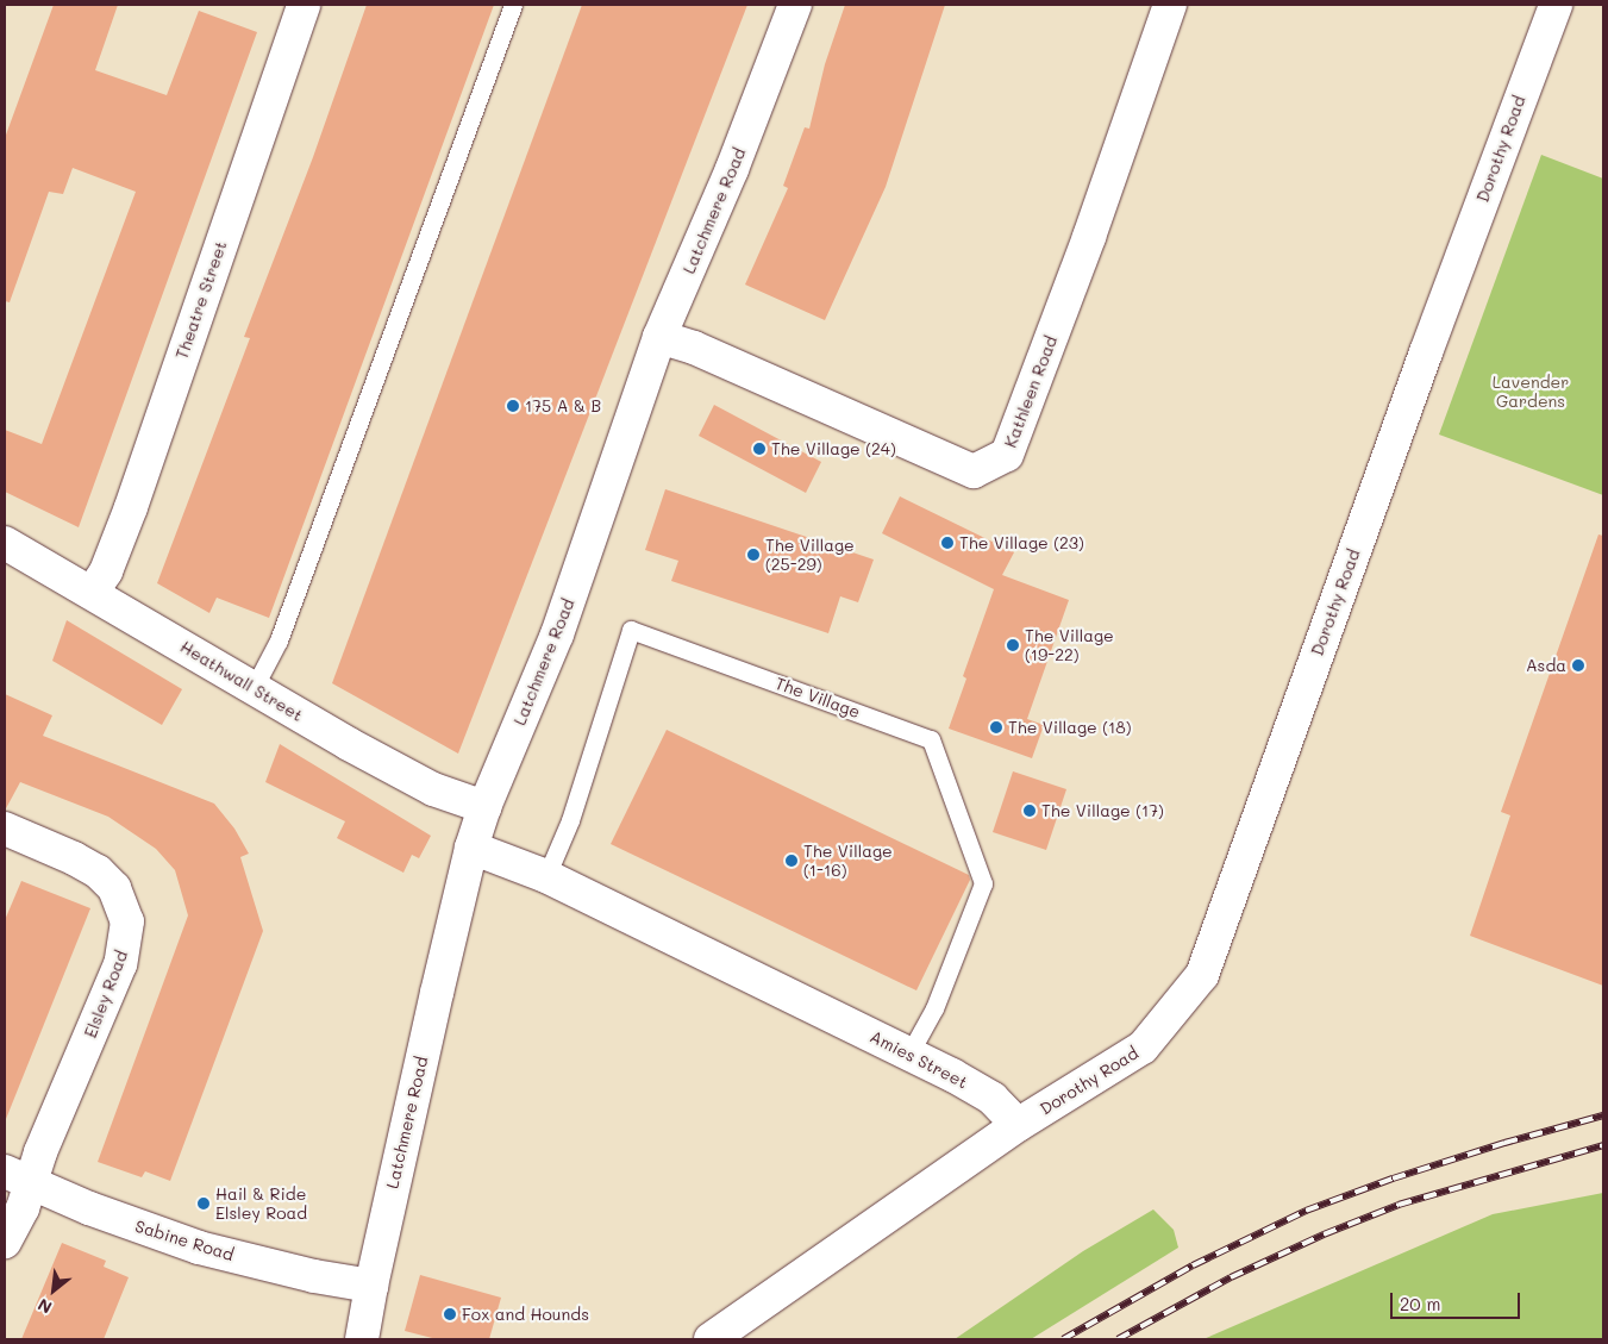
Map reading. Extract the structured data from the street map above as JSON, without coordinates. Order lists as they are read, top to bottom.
{
  "streets": {
    "main road": [
      "Dorothy Road",
      "Latchmere Road",
      "Theatre Street",
      "Kathleen Road",
      "Heathwall Street",
      "Elsley Road",
      "Amies Street",
      "Sabine Road"
    ],
    "lane": ["The Village"]
  },
  "crossings": [
    ["Dorothy Road", "Amies Street"],
    ["Latchmere Road", "Kathleen Road"],
    ["Latchmere Road", "Heathwall Street"],
    ["Latchmere Road", "Amies Street"],
    ["Latchmere Road", "Sabine Road"],
    ["Theatre Street", "Heathwall Street"],
    ["The Village", "Amies Street"],
    ["Elsley Road", "Sabine Road"]
  ],
  "parks": ["Lavender Gardens"],
  "places": [
    "175 A & B",
    "The Village (24)",
    "The Village (23)",
    "The Village (25-29)",
    "The Village (19-22)",
    "Asda",
    "The Village (18)",
    "The Village (17)",
    "The Village (1-16)",
    "Hail & Ride Elsley Road",
    "Fox and Hounds"
  ],
  "scale_bar": "20 m",
  "north": "bottom left"
}
